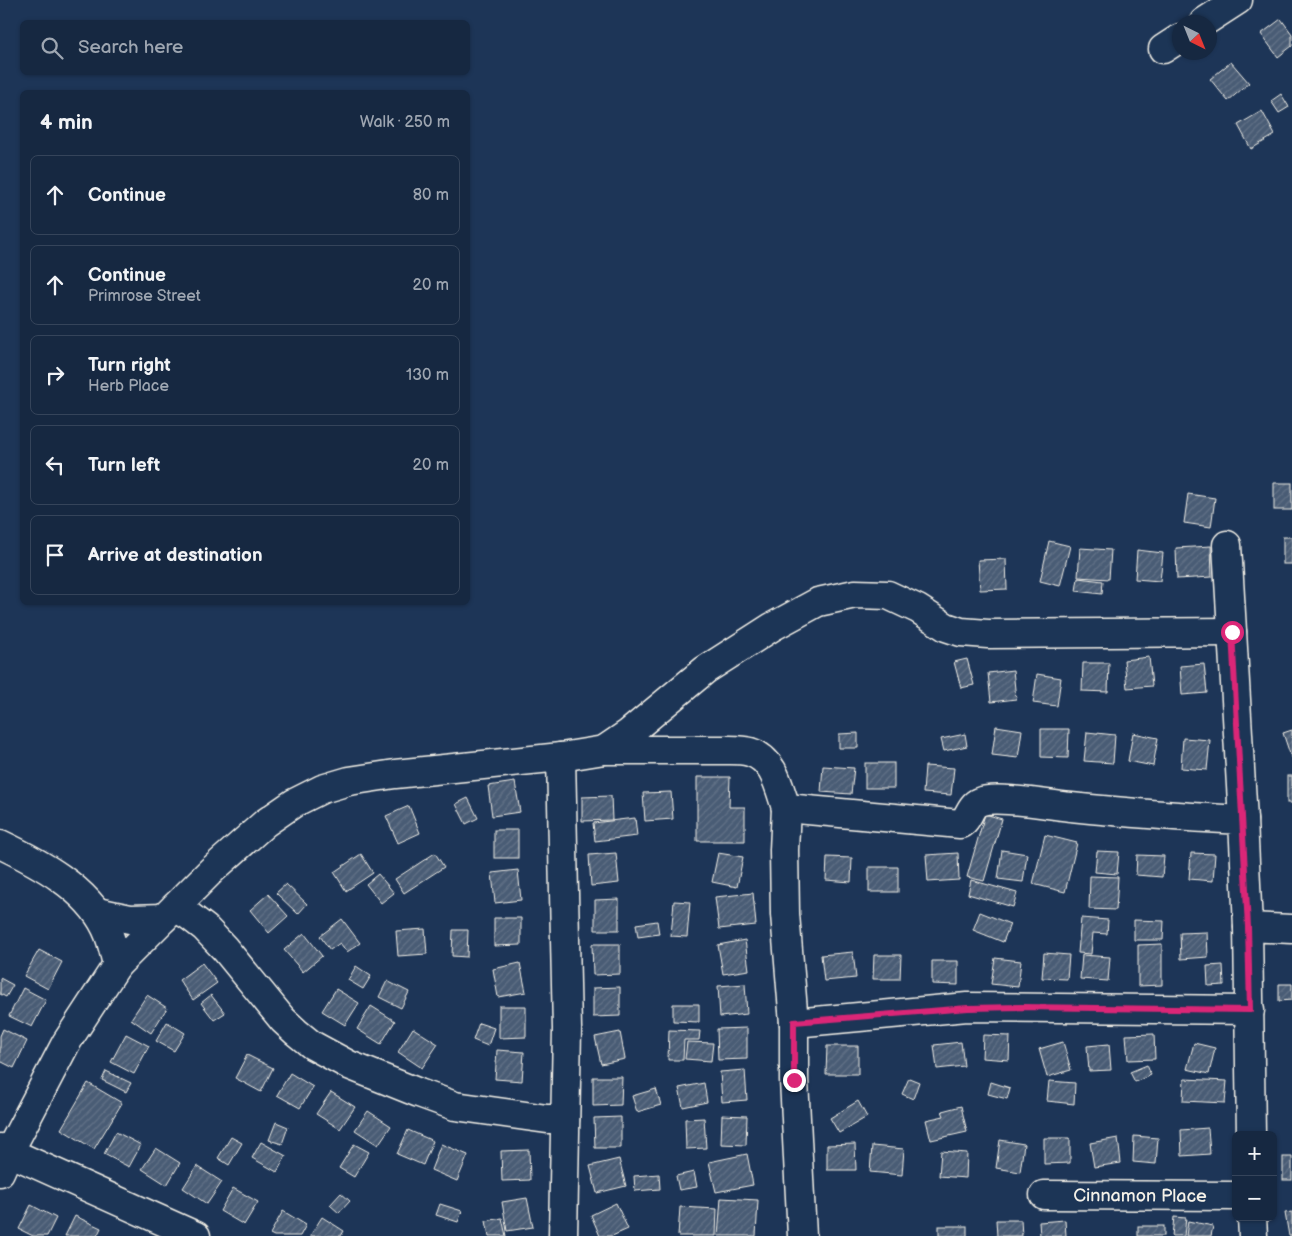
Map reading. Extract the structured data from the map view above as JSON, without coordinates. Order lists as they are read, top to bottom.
{
  "streets": {
    "street": ["Cinnamon Place"]
  },
  "north": "bottom right",
  "page": {
    "search": "Search here",
    "heading": ["4 min", "Walk · 250 m"],
    "list": [
      ["Continue", "80 m"],
      ["Continue", "Primrose Street", "20 m"],
      ["Turn right", "Herb Place", "130 m"],
      ["Turn left", "20 m"],
      "Arrive at destination"
    ],
    "map_buttons": ["+", "−"]
  }
}
